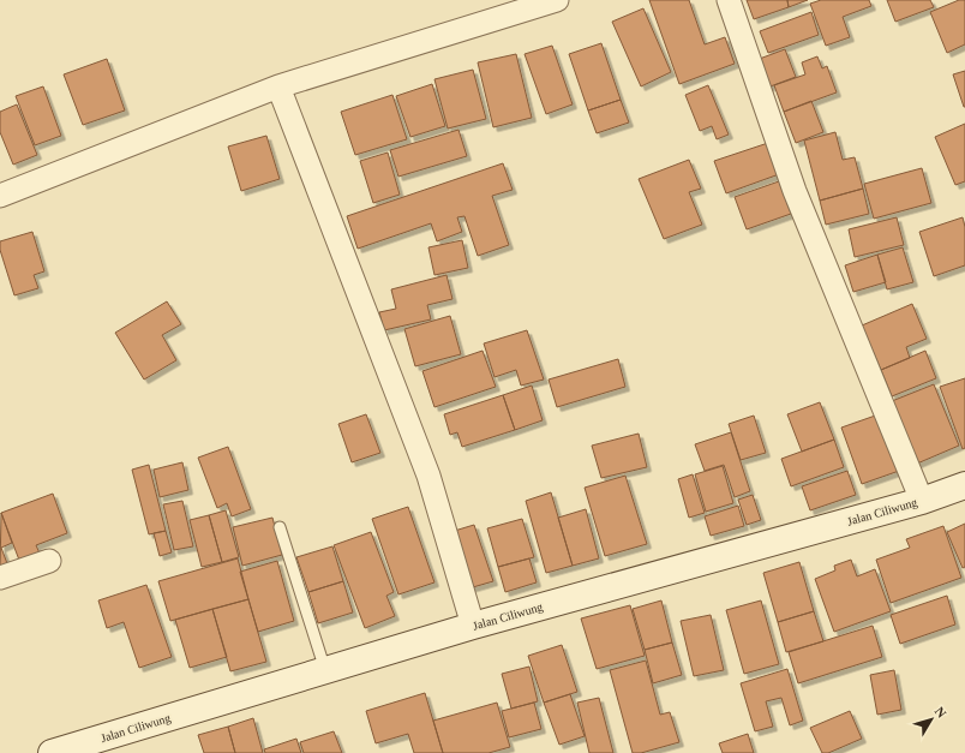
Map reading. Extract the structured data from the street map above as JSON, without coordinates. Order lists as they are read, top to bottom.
{
  "streets": {
    "main road": ["Jalan Ciliwung"]
  },
  "north": "top right"
}
